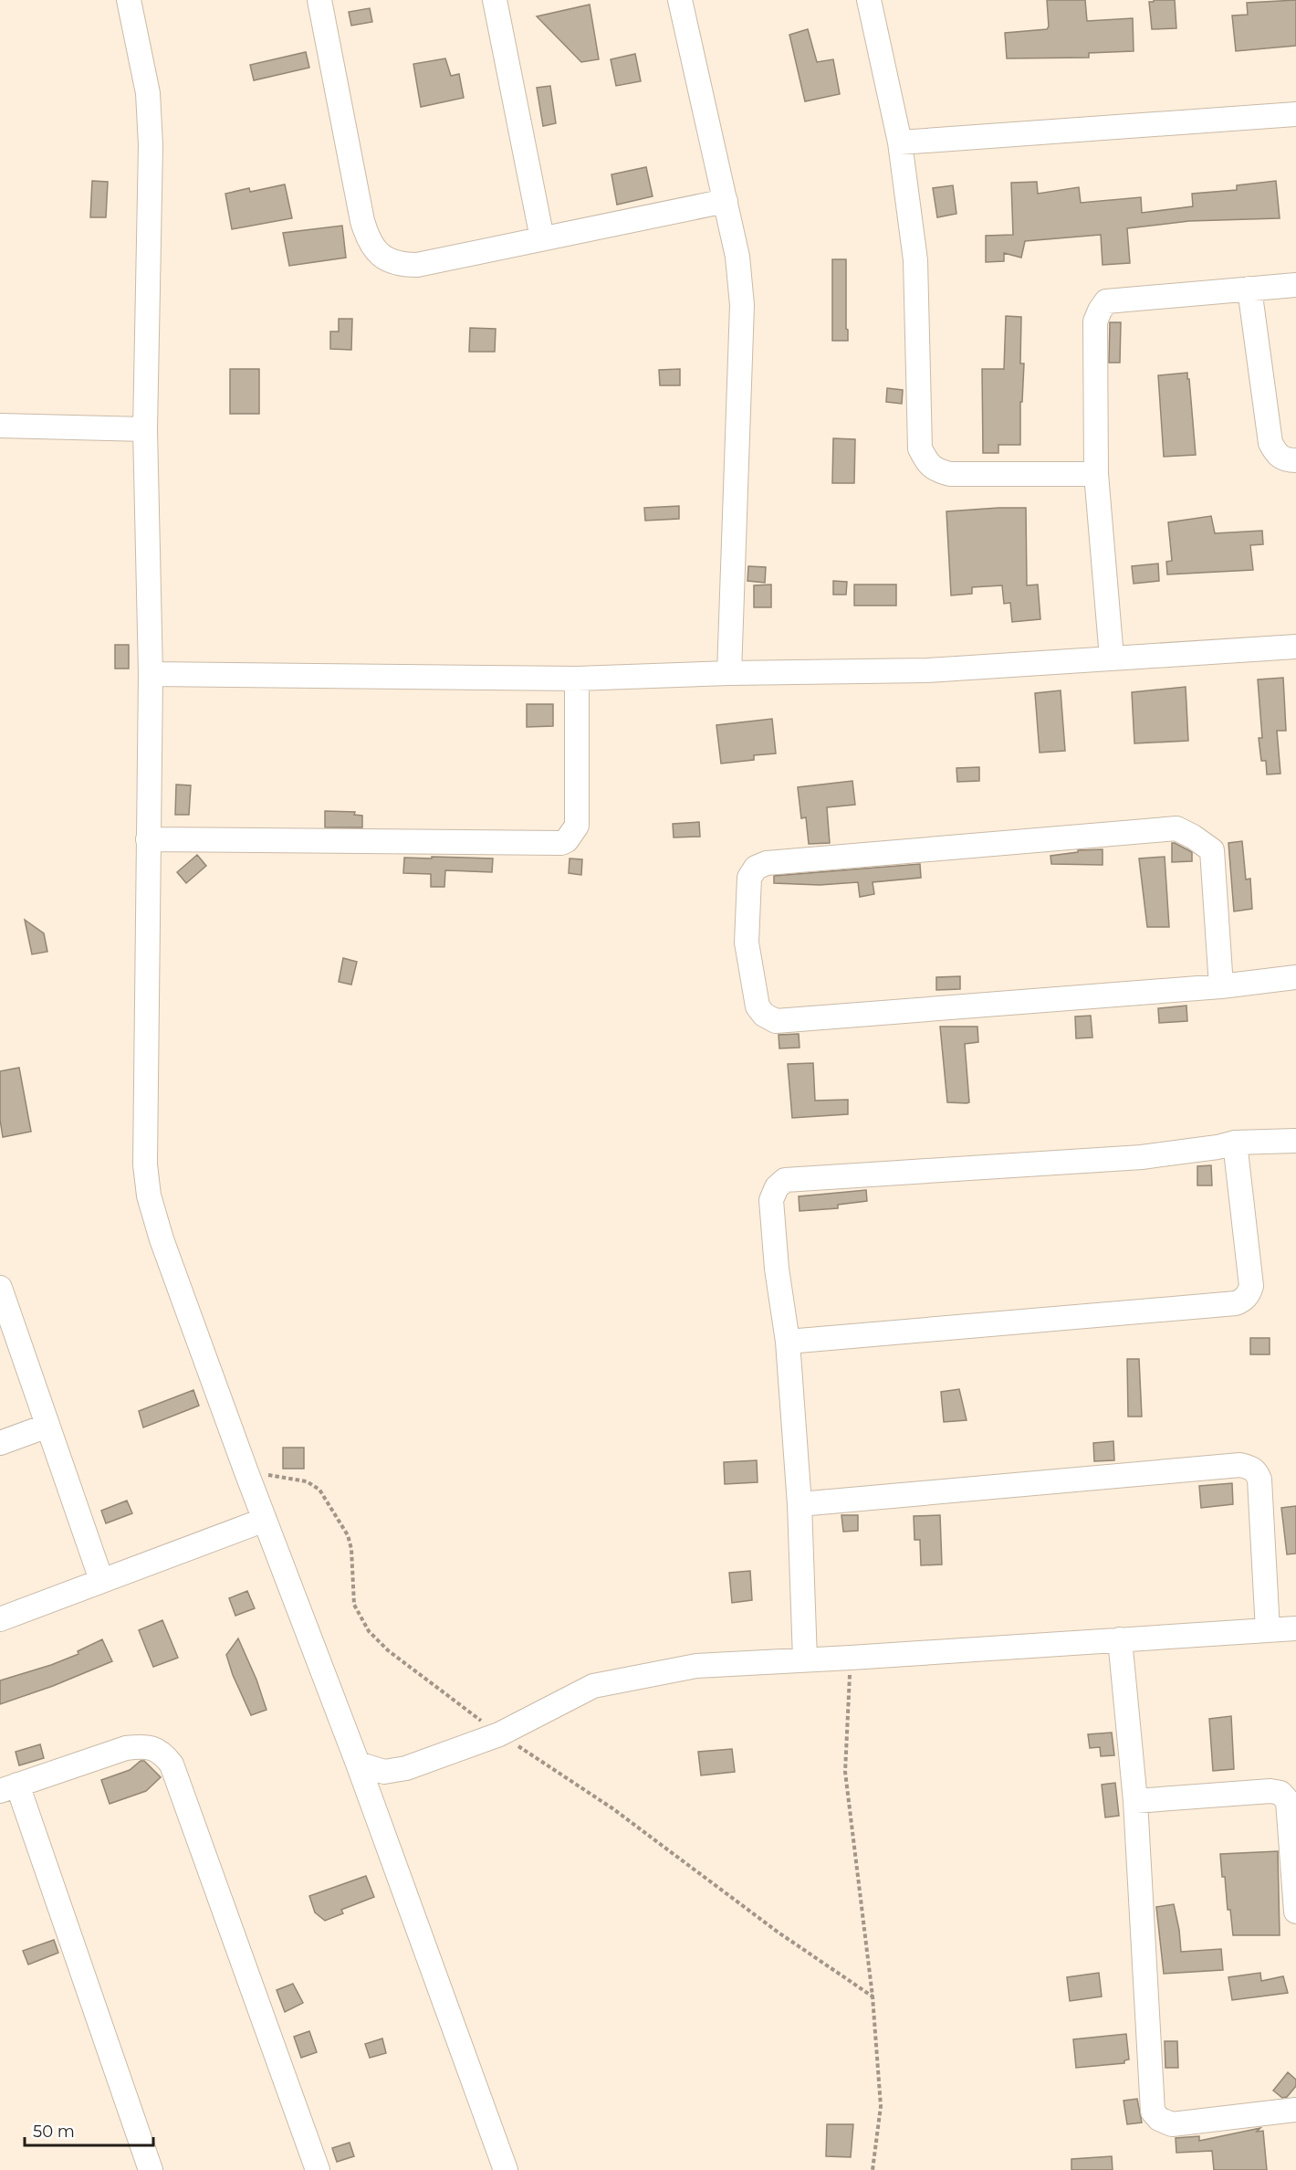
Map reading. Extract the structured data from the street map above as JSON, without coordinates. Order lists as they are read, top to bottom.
{
  "scale_bar": "50 m"
}
